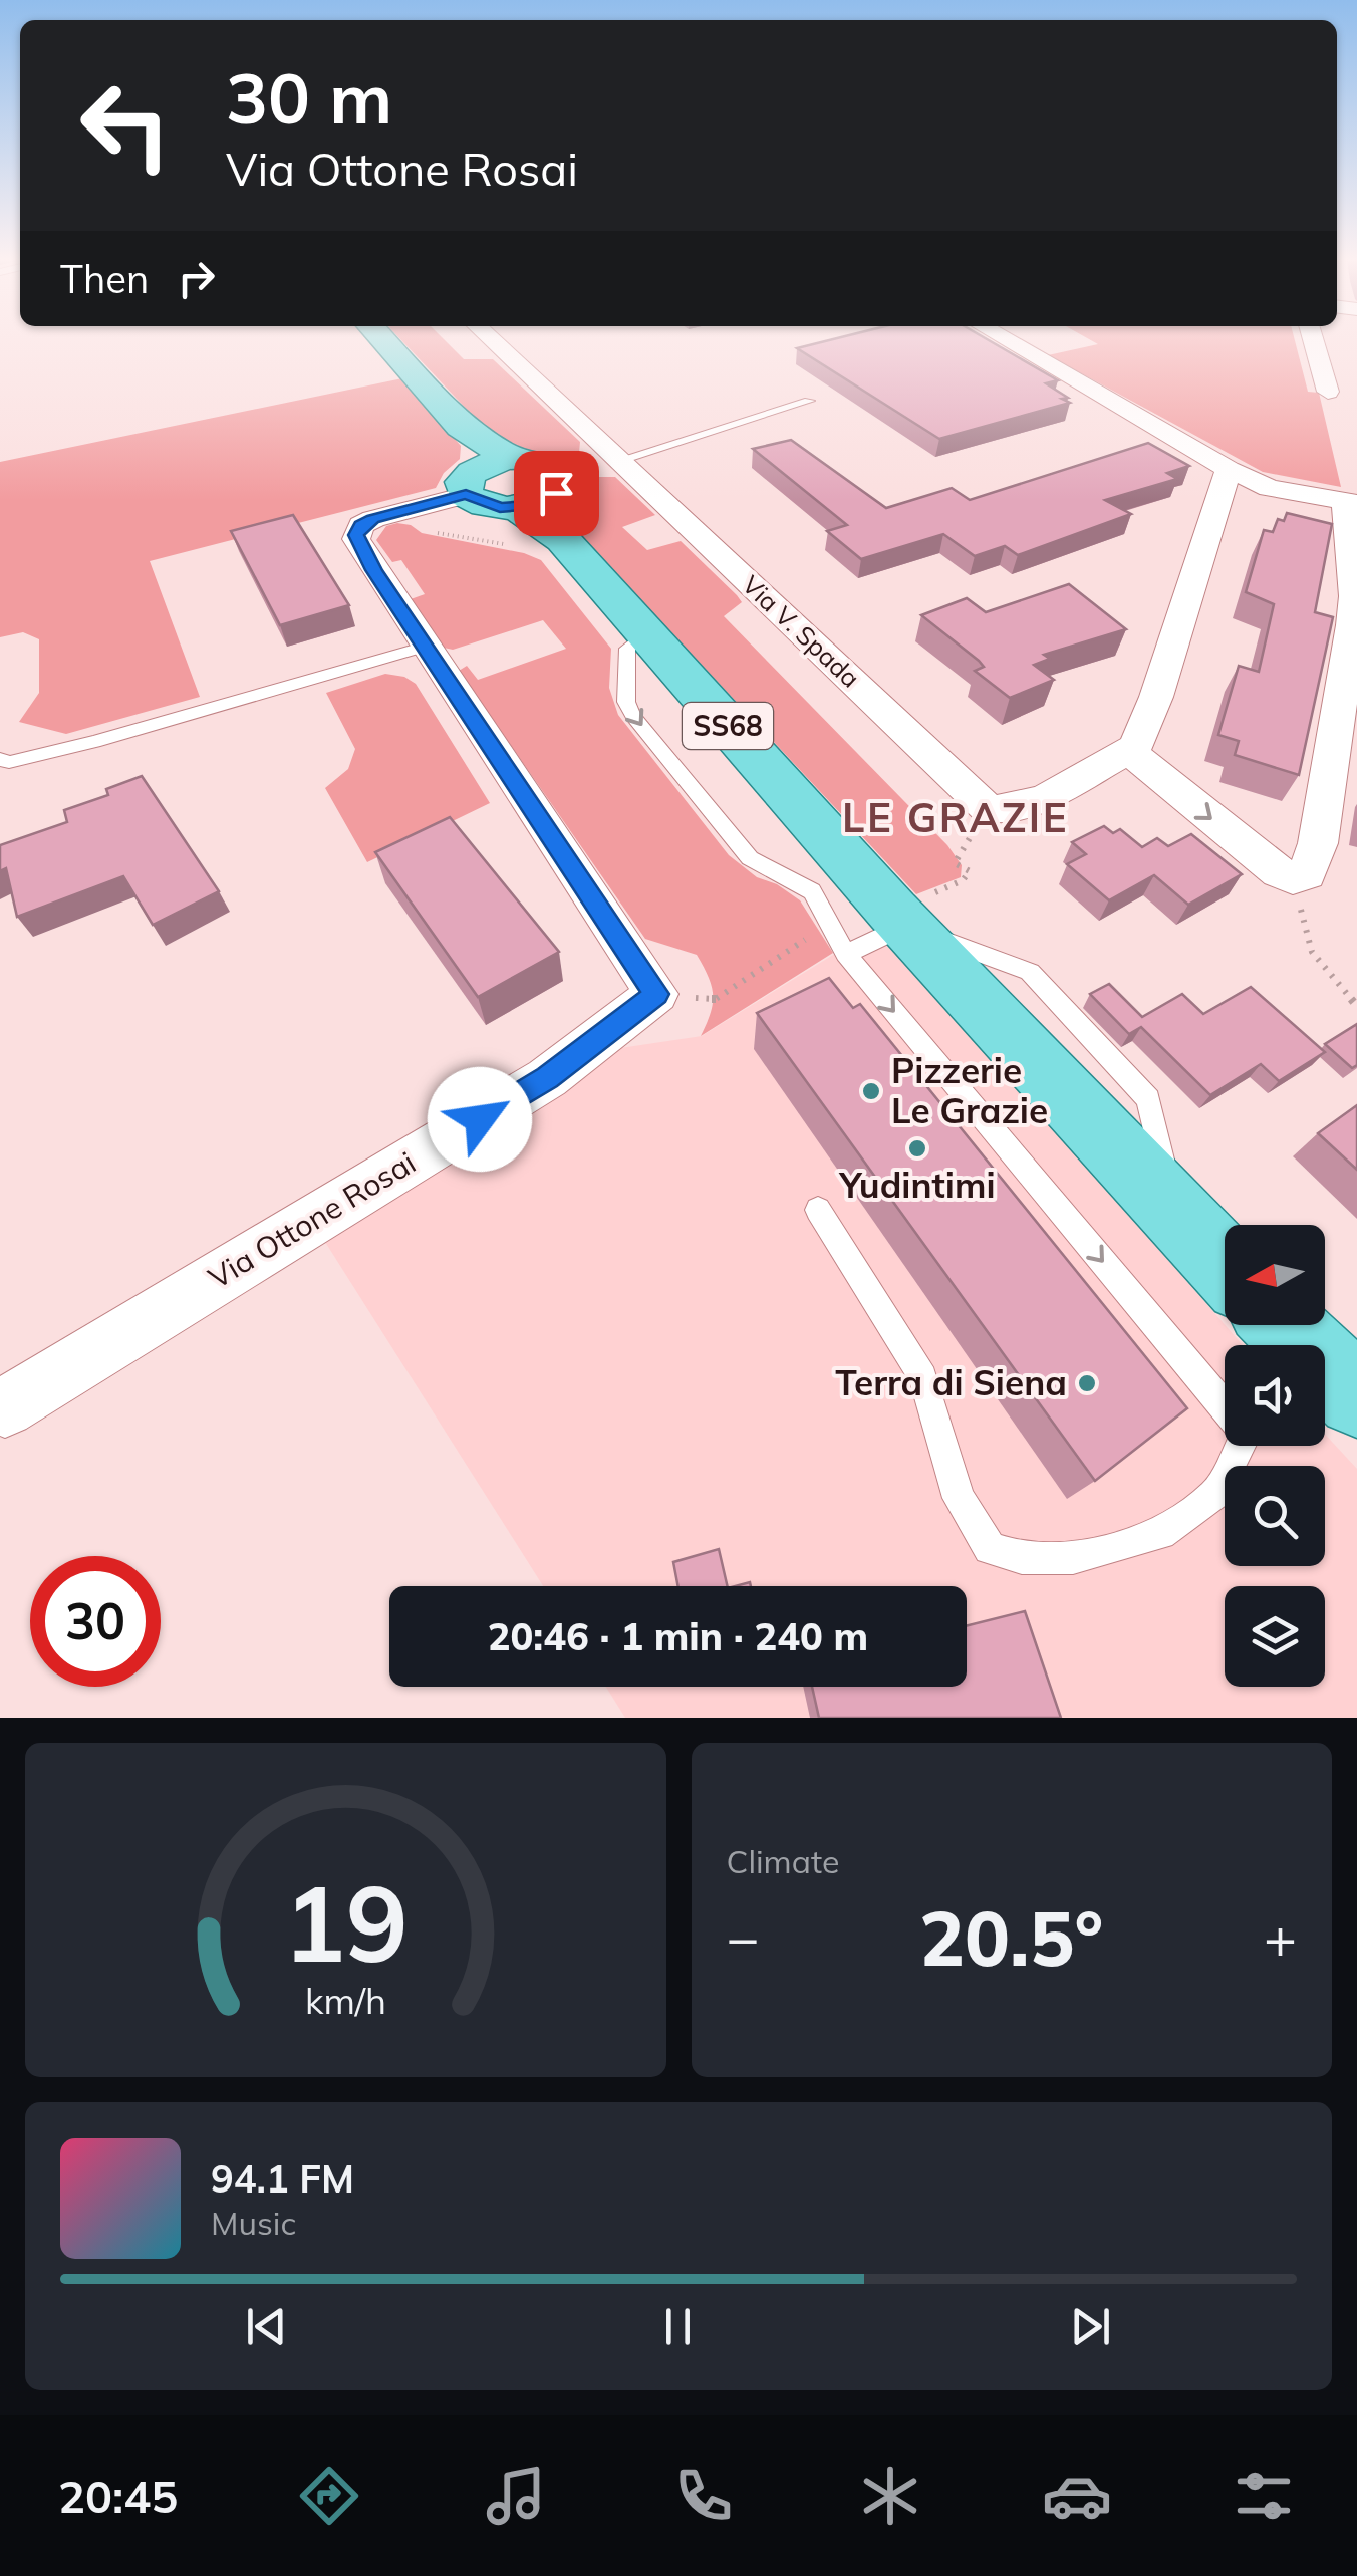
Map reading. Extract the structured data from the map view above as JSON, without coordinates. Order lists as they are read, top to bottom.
{
  "streets": {
    "main road": ["SS68"],
    "street": ["Via V. Spada", "Via Ottone Rosai"]
  },
  "districts": ["LE GRAZIE"],
  "places": ["Pizzerie Le Grazie", "Yudintimi", "Terra di Siena"],
  "north": "left",
  "page": {
    "turn": ["30 m", "Via Ottone Rosai"],
    "then": "Then",
    "limit": "30",
    "trip": "20:46 · 1 min · 240 m",
    "tile": "Climate",
    "heat": ["−", "20.5°", "+"],
    "song": ["94.1 FM", "Music"],
    "tabs": "20:45",
    "gauge": ["19", "km/h"]
  }
}
